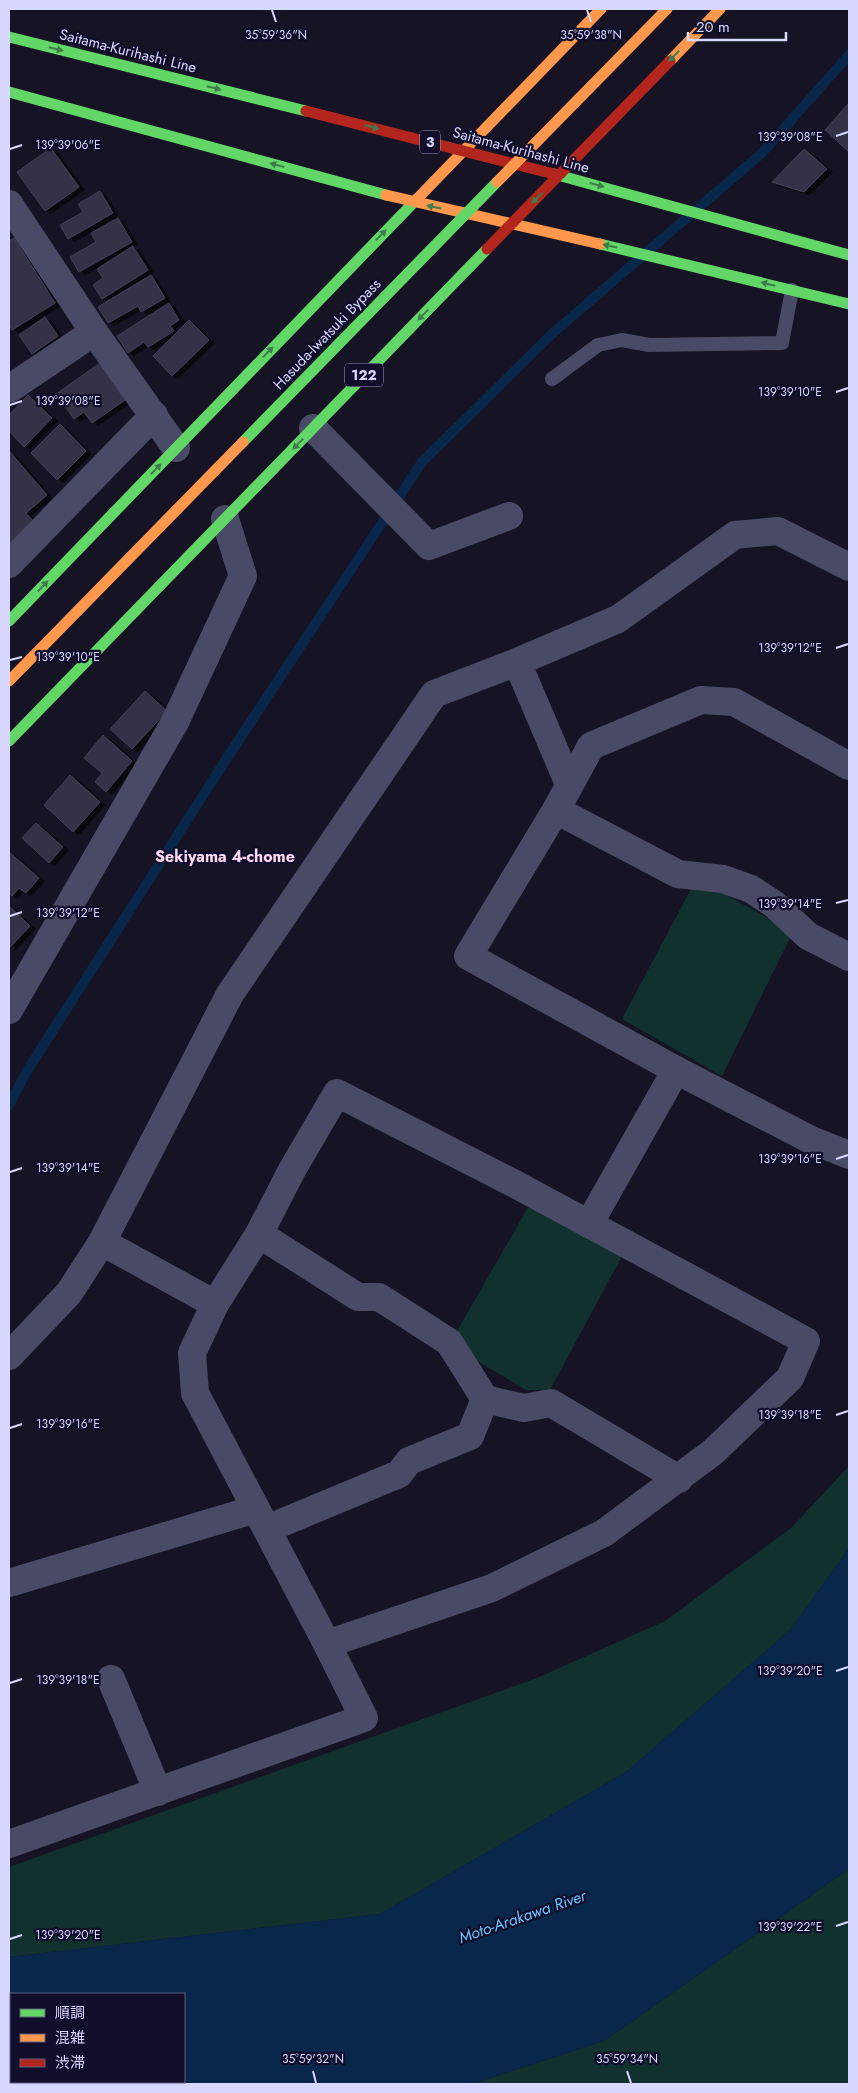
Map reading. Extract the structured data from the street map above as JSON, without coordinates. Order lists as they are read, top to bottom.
{
  "streets": {
    "main road": [
      "Saitama-Kurihashi Line",
      "3",
      "Hasuda-Iwatsuki Bypass",
      "122"
    ]
  },
  "crossings": [
    ["Saitama-Kurihashi Line", "122"]
  ],
  "districts": ["Sekiyama 4-chome"],
  "water": ["Moto-Arakawa River"],
  "legend": ["順調", "混雑", "渋滞"],
  "scale_bar": "20 m",
  "coordinates": [
    "35°59'36\"N",
    "35°59'38\"N",
    "139°39'08\"E",
    "139°39'06\"E",
    "139°39'10\"E",
    "139°39'12\"E",
    "139°39'14\"E",
    "139°39'16\"E",
    "139°39'18\"E",
    "139°39'20\"E",
    "139°39'22\"E",
    "35°59'32\"N",
    "35°59'34\"N"
  ]
}
